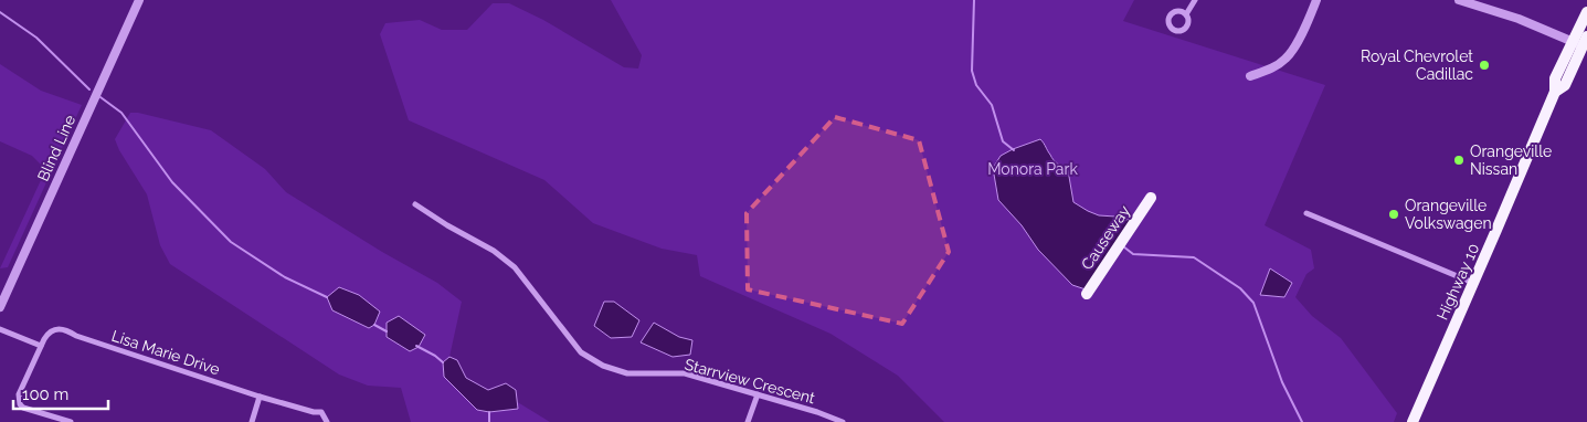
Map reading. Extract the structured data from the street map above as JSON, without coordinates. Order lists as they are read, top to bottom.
{
  "streets": {
    "highway": ["Causeway", "Highway 10"],
    "street": ["Blind Line", "Lisa Marie Drive", "Starrview Crescent"]
  },
  "parks": ["Monora Park"],
  "places": ["Royal Chevrolet Cadillac", "Orangeville Nissan", "Orangeville Volkswagen"],
  "scale_bar": "100 m"
}
